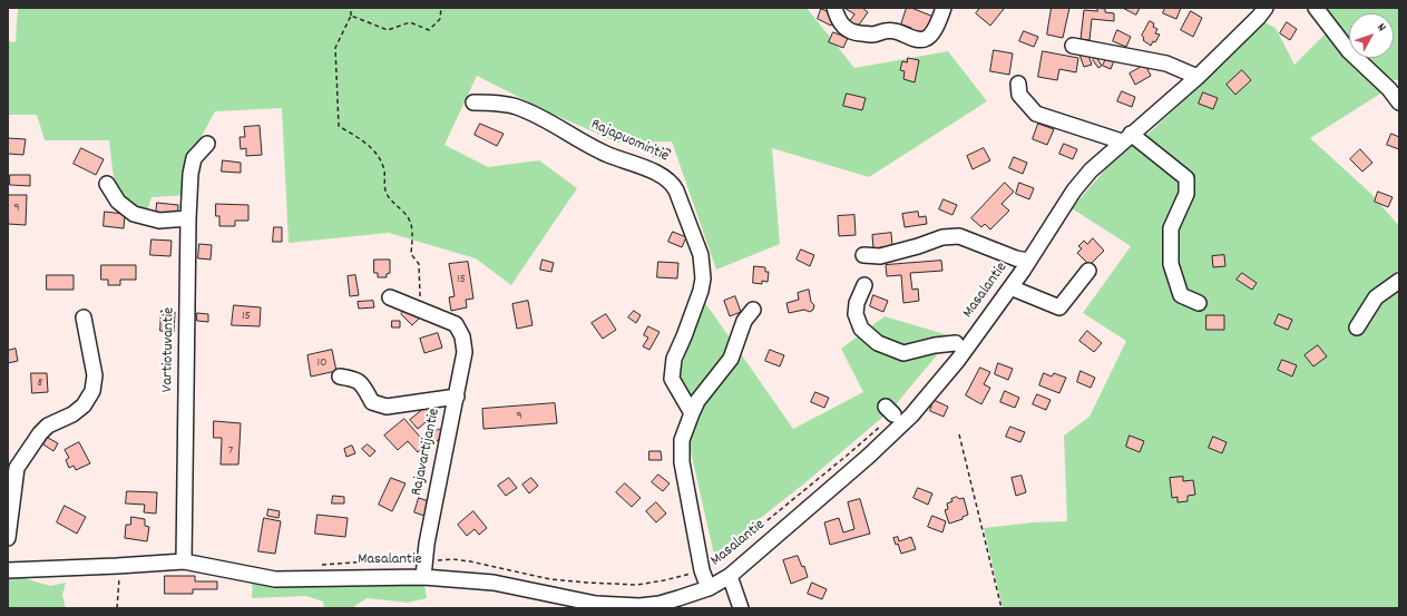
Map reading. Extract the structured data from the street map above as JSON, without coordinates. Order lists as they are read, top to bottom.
{
  "streets": {
    "street": [
      "Rajapuomintie",
      "Masalantie",
      "Vartiotuvantie",
      "Rajavartijantie"
    ]
  },
  "crossings": [
    ["Masalantie", "Vartiotuvantie"],
    ["Masalantie", "Rajavartijantie"]
  ],
  "house_numbers": [
    "9",
    "15",
    "15",
    "10",
    "8",
    "9",
    "7"
  ],
  "north": "top right"
}
